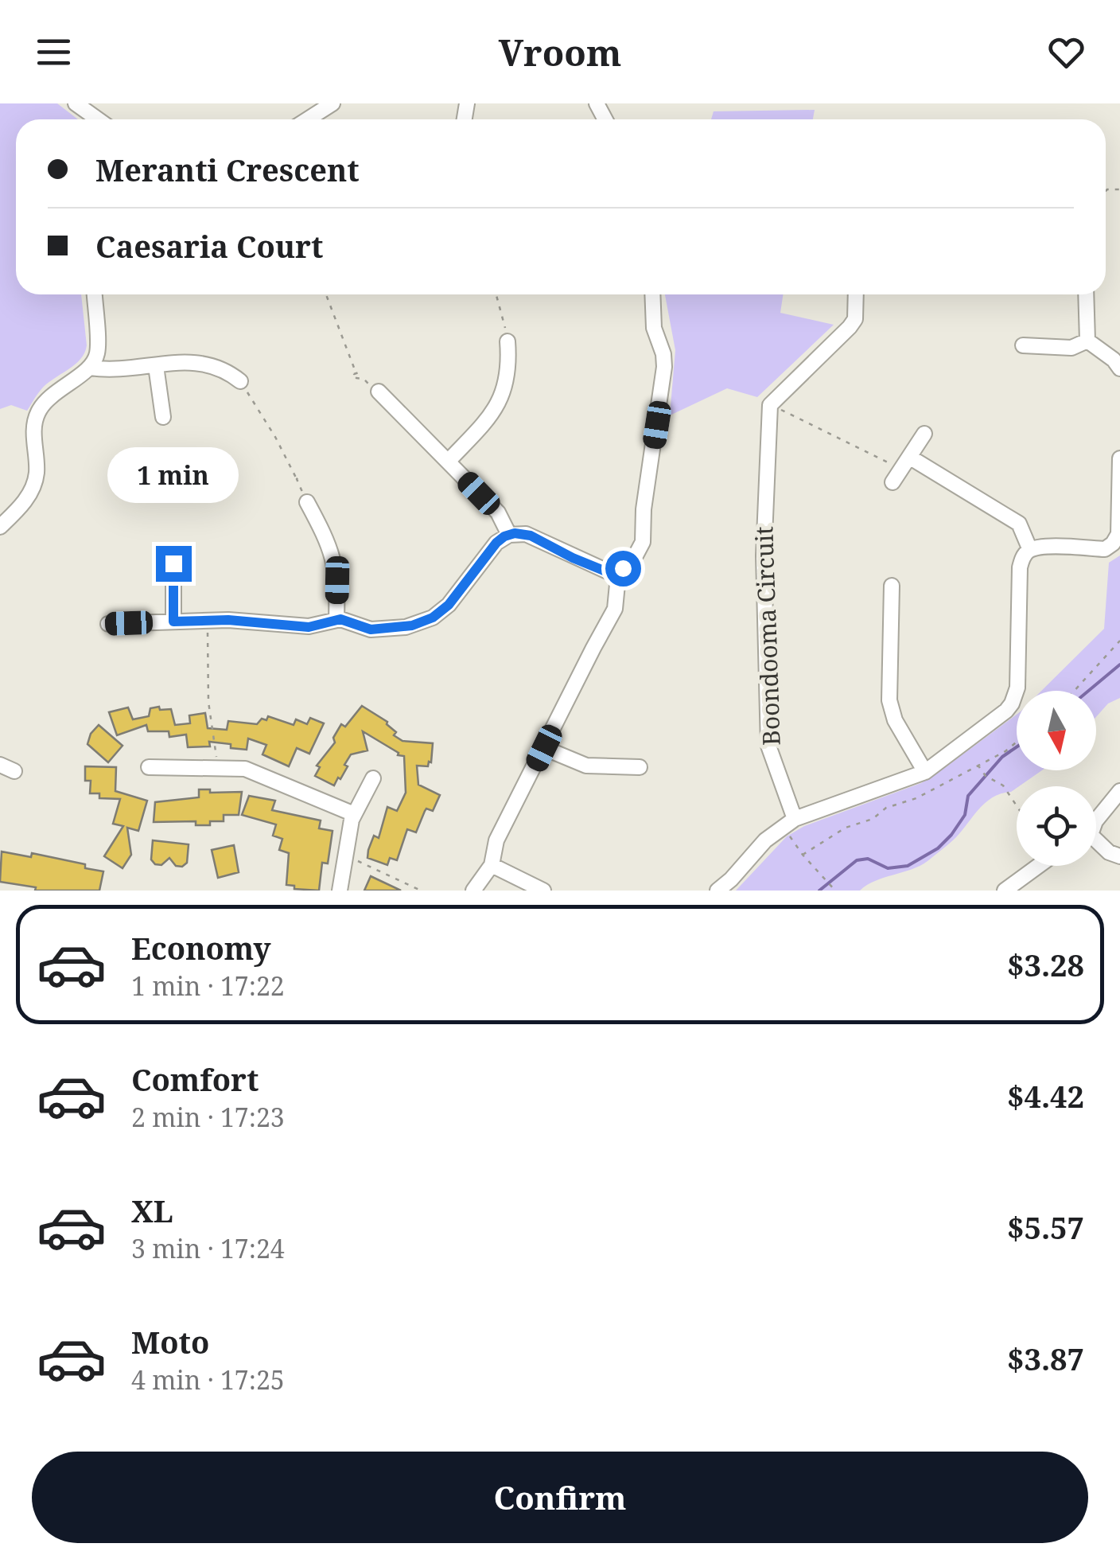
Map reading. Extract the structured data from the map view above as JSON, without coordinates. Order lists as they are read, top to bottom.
{
  "streets": {
    "street": ["Boondooma Circuit"]
  },
  "north": "bottom",
  "page": {
    "header": "Vroom",
    "banner": ["Meranti Crescent", "Caesaria Court"],
    "bubble": "1 min",
    "list": [
      {
        "name": "Economy",
        "note": "1 min · 17:22",
        "value": "$3.28"
      },
      {
        "name": "Comfort",
        "note": "2 min · 17:23",
        "value": "$4.42"
      },
      {
        "name": "XL",
        "note": "3 min · 17:24",
        "value": "$5.57"
      },
      {
        "name": "Moto",
        "note": "4 min · 17:25",
        "value": "$3.87"
      }
    ],
    "buttons": "Confirm"
  }
}
